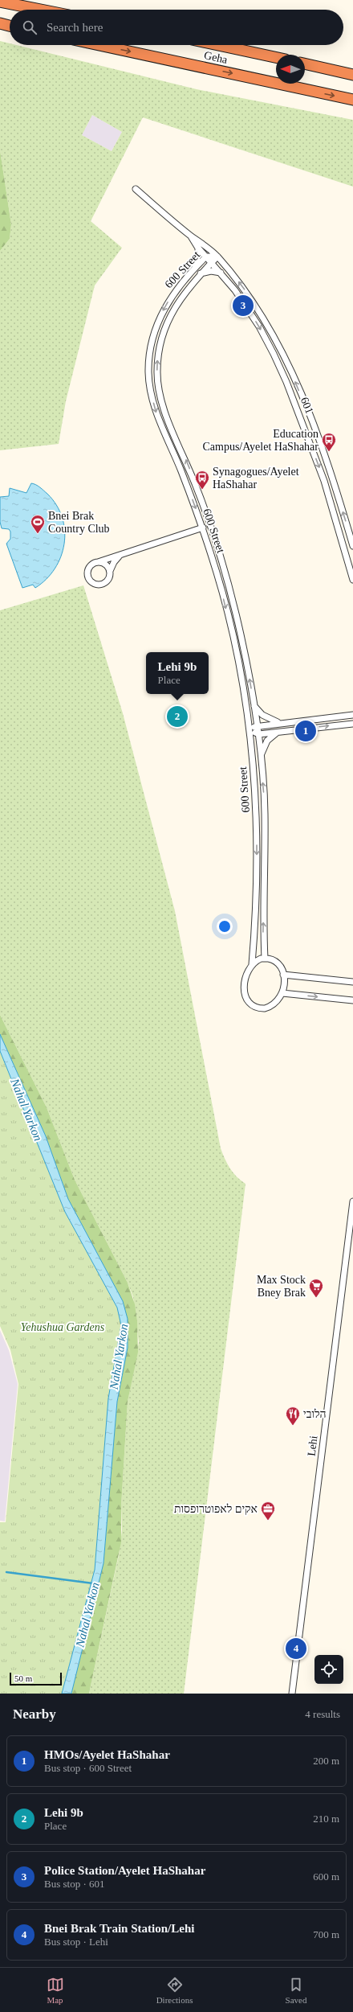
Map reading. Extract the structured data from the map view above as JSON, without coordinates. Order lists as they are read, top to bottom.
{
  "streets": {
    "highway": ["Geha"],
    "street": ["600 Street", "601", "Lehi"]
  },
  "crossings": [
    ["600 Street", "601"]
  ],
  "water": ["Nahal Yarkon"],
  "parks": ["Yehushua Gardens"],
  "places": {
    "bus stop": ["Education Campus/Ayelet HaShahar", "Synagogues/Ayelet HaShahar"],
    "sports": ["Bnei Brak Country Club"],
    "supermarket": ["Max Stock Bney Brak"],
    "restaurant": ["הלובי"],
    "office": ["אקים לאפוטרופסות"]
  },
  "scale_bar": "50 m",
  "north": "left",
  "page": {
    "search": "Search here",
    "pins": [
      "3",
      "2",
      "1",
      "4"
    ],
    "popup": ["Lehi 9b", "Place"],
    "scale": "50 m",
    "heading": ["Nearby", "4 results"],
    "list": [
      {
        "mark": "1",
        "name": "HMOs/Ayelet HaShahar",
        "note": "Bus stop · 600 Street",
        "value": "200 m"
      },
      {
        "mark": "2",
        "name": "Lehi 9b",
        "note": "Place",
        "value": "210 m"
      },
      {
        "mark": "3",
        "name": "Police Station/Ayelet HaShahar",
        "note": "Bus stop · 601",
        "value": "600 m"
      },
      {
        "mark": "4",
        "name": "Bnei Brak Train Station/Lehi",
        "note": "Bus stop · Lehi",
        "value": "700 m"
      }
    ],
    "nav": ["Map", "Directions", "Saved"]
  }
}
